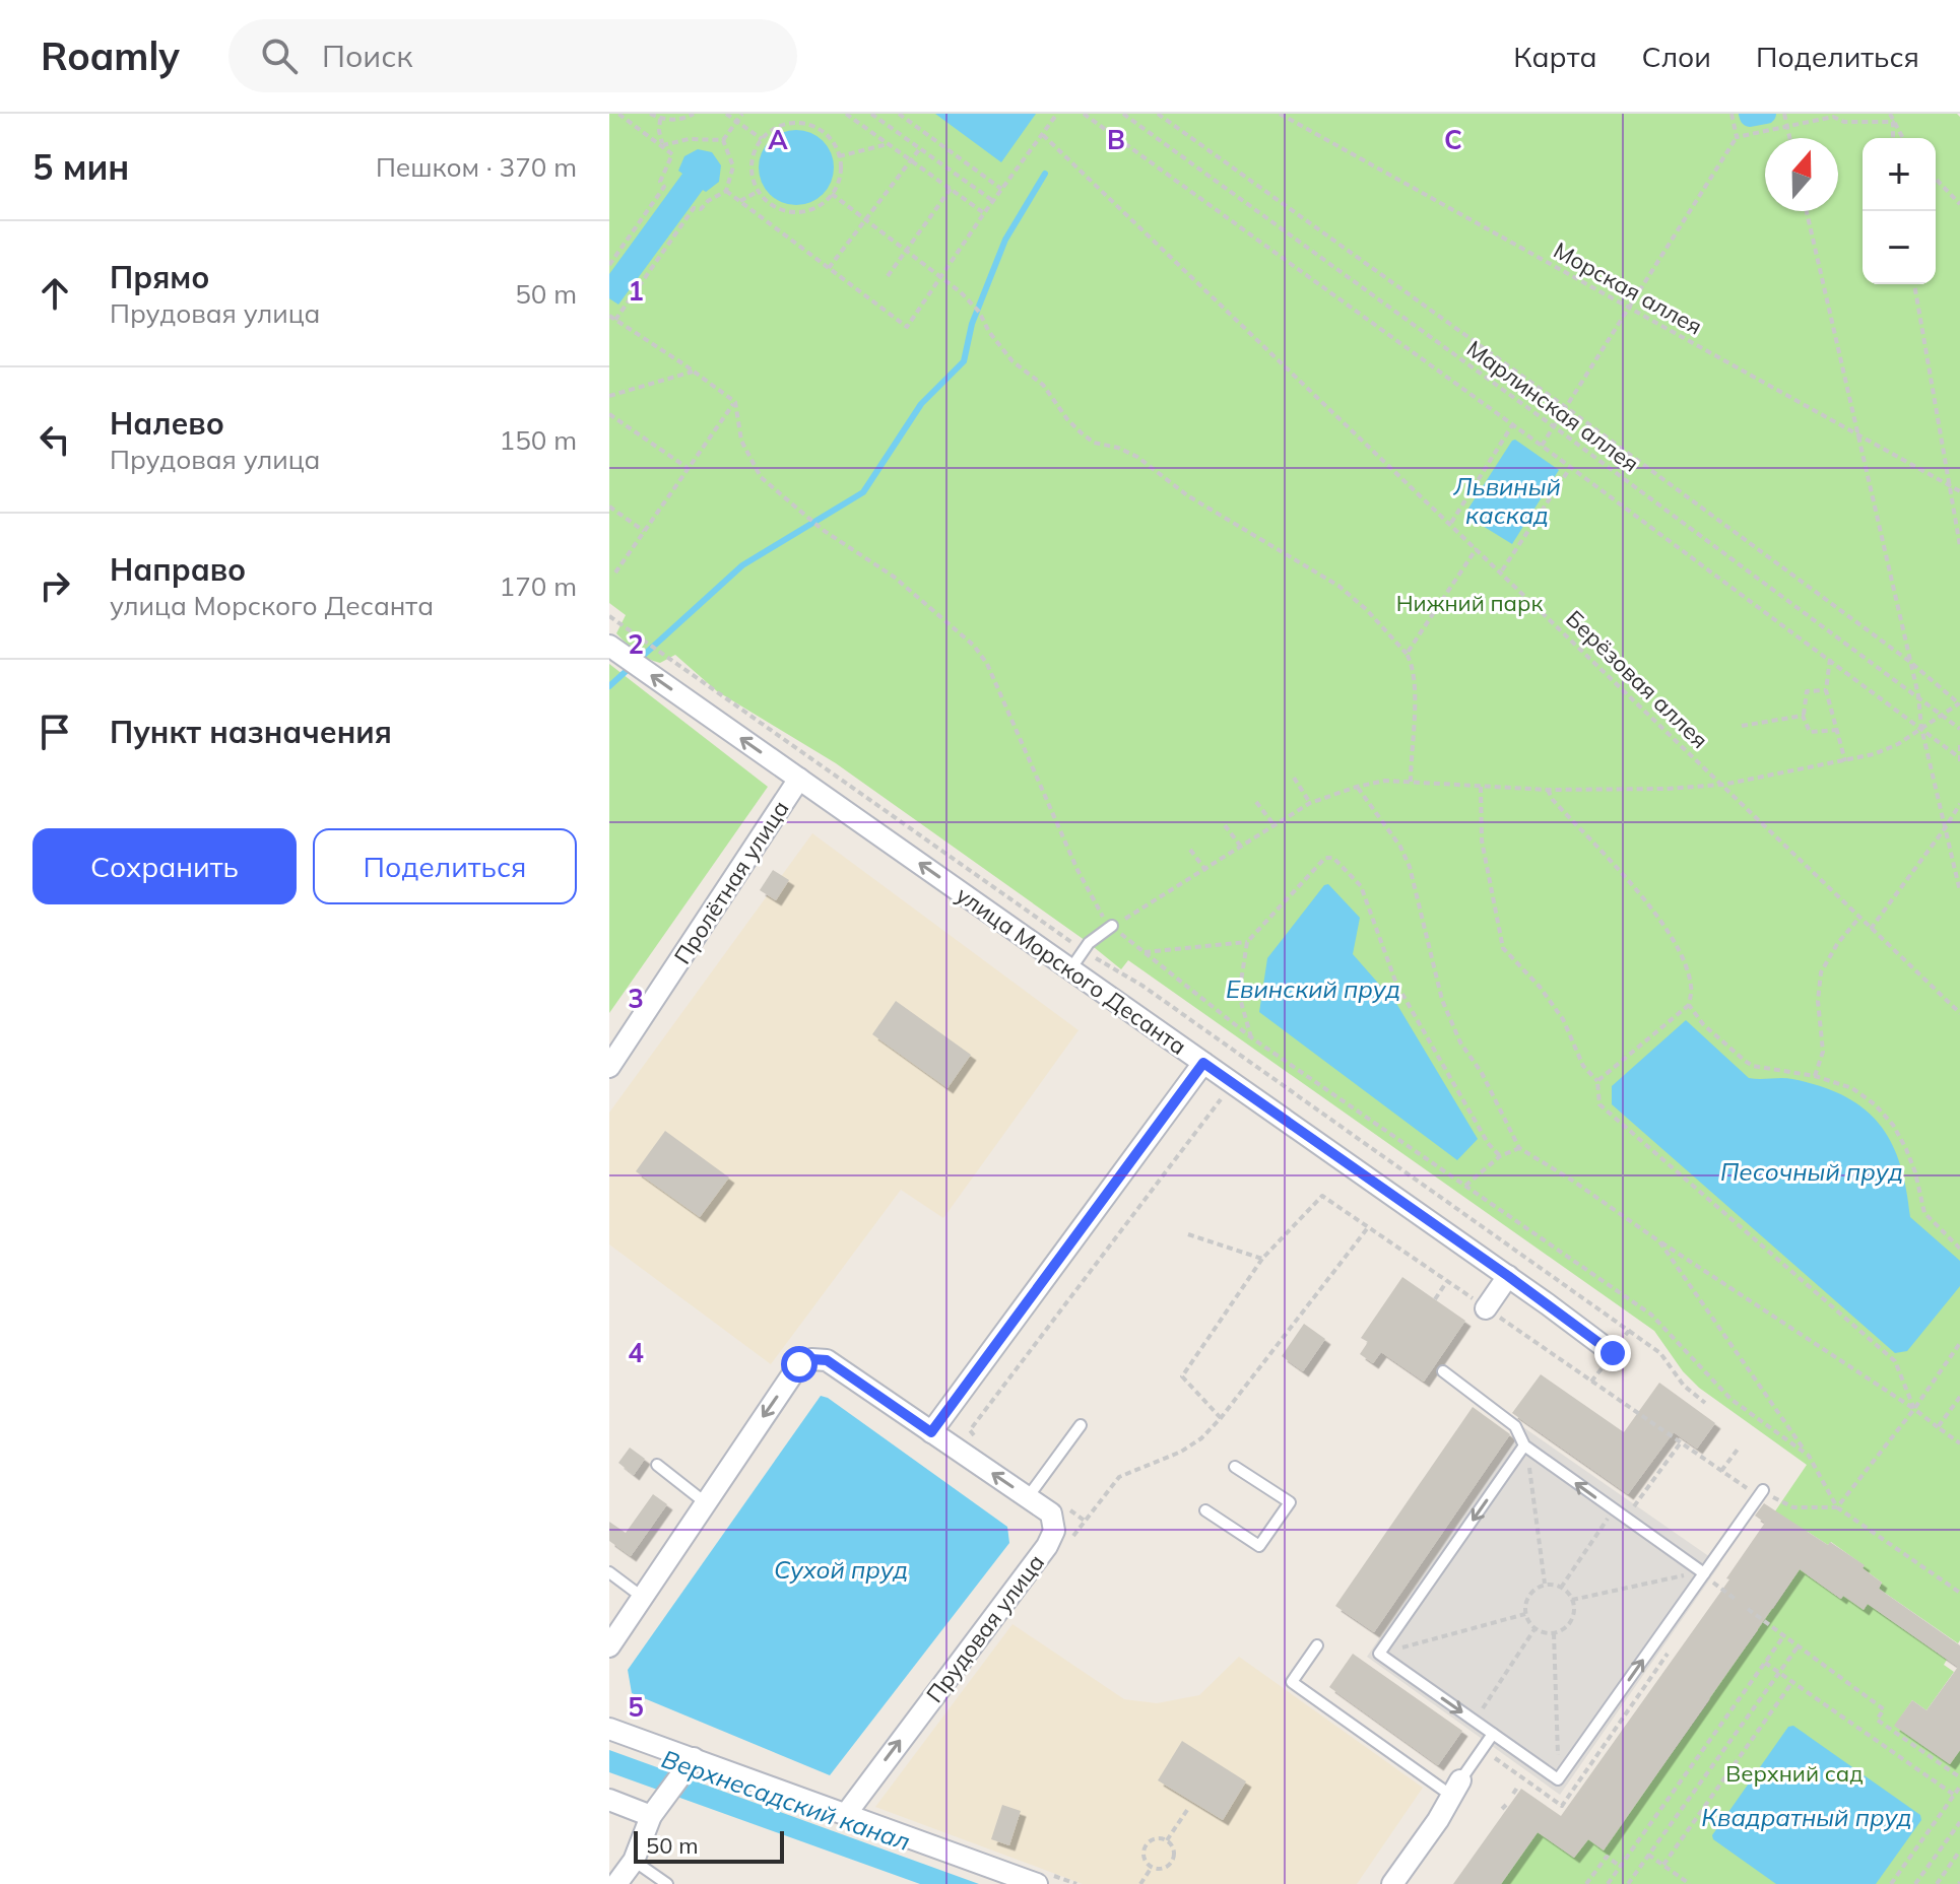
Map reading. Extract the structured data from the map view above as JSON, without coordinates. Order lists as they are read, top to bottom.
{
  "streets": {
    "street": ["Пролётная улица", "улица Морского Десанта", "Прудовая улица"],
    "path": ["Морская аллея", "Марлинская аллея", "Берёзовая аллея"]
  },
  "crossings": [
    ["Пролётная улица", "улица Морского Десанта"]
  ],
  "one_way": ["улица Морского Десанта"],
  "water": [
    "Львиный каскад",
    "Евинский пруд",
    "Песочный пруд",
    "Сухой пруд",
    "Верхнесадский канал",
    "Квадратный пруд"
  ],
  "parks": ["Нижний парк", "Верхний сад"],
  "scale_bar": "50 m",
  "north": "top",
  "page": {
    "header": "Roamly",
    "search": "Поиск",
    "nav": ["Карта", "Слои", "Поделиться"],
    "heading": ["5 мин", "Пешком · 370 m"],
    "map_buttons": ["+", "−"],
    "list": [
      ["Прямо", "Прудовая улица", "50 m"],
      ["Налево", "Прудовая улица", "150 m"],
      ["Направо", "улица Морского Десанта", "170 m"],
      "Пункт назначения"
    ],
    "buttons": ["Сохранить", "Поделиться"],
    "scale": "50 m"
  },
  "grid": {
    "columns": ["A", "B", "C"],
    "rows": [
      "1",
      "2",
      "3",
      "4",
      "5"
    ]
  }
}
